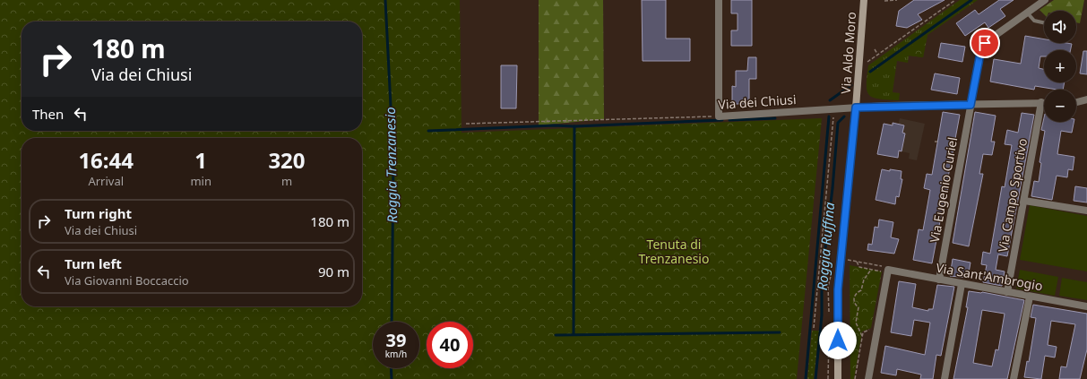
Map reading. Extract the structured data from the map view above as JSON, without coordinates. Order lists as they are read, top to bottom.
{
  "streets": {
    "street": [
      "Via Aldo Moro",
      "Via dei Chiusi",
      "Via Eugenio Curiel",
      "Via Campo Sportivo",
      "Via Sant'Ambrogio"
    ]
  },
  "crossings": [
    ["Via Aldo Moro", "Via dei Chiusi"],
    ["Via dei Chiusi", "Via Eugenio Curiel"],
    ["Via dei Chiusi", "Via Campo Sportivo"],
    ["Via Eugenio Curiel", "Via Sant'Ambrogio"],
    ["Via Campo Sportivo", "Via Sant'Ambrogio"]
  ],
  "water": ["Roggia Trenzanesio", "Roggia Ruffina"],
  "parks": ["Tenuta di Trenzanesio"],
  "page": {
    "map_buttons": ["+", "−"],
    "turn": ["180 m", "Via dei Chiusi"],
    "then": "Then",
    "eta": [
      "16:44",
      "Arrival",
      "1",
      "min",
      "320",
      "m"
    ],
    "list": [
      {
        "name": "Turn right",
        "note": "Via dei Chiusi",
        "value": "180 m"
      },
      {
        "name": "Turn left",
        "note": "Via Giovanni Boccaccio",
        "value": "90 m"
      }
    ],
    "speed": "39 km/h",
    "limit": "40"
  }
}
